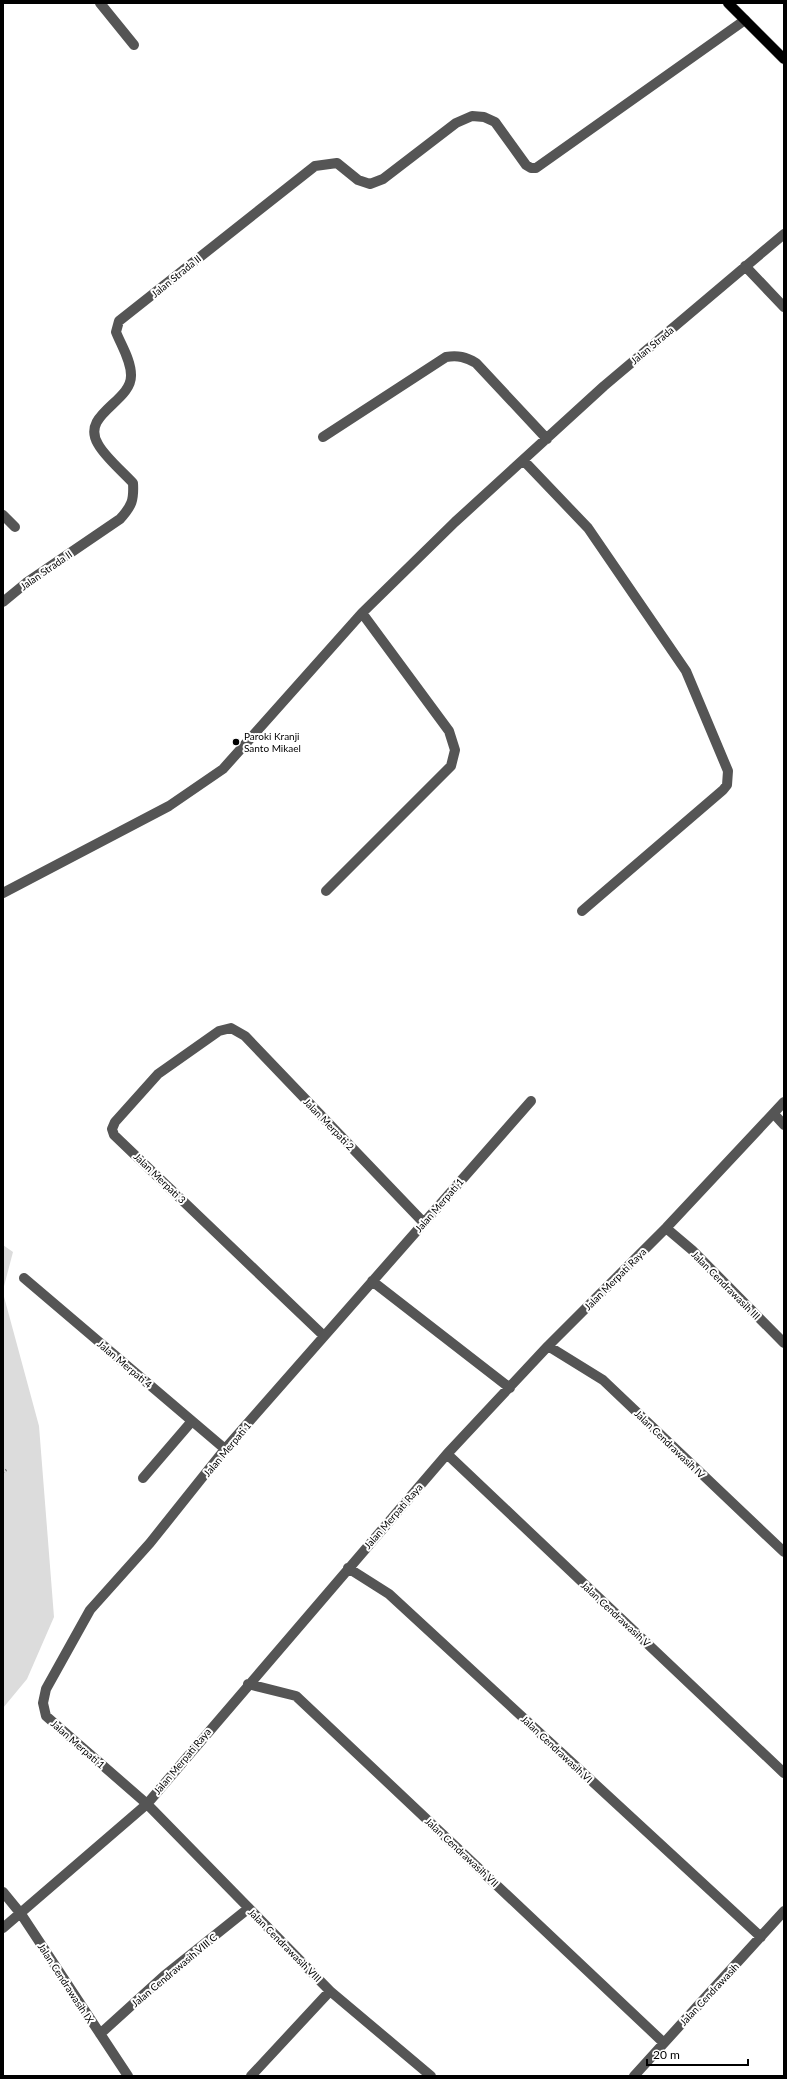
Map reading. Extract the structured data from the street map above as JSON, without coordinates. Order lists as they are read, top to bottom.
{
  "streets": {
    "street": [
      "Jalan Strada II",
      "Jalan Strada",
      "Jalan Merpati 2",
      "Jalan Merpati 3",
      "Jalan Merpati 1",
      "Jalan Merpati Raya",
      "Jalan Cendrawasih III",
      "Jalan Merpati 4",
      "Jalan Cendrawasih IV",
      "Jalan Cendrawasih V",
      "Jalan Cendrawasih VI",
      "Jalan Cendrawasih VII",
      "Jalan Cendrawasih VIII",
      "Jalan Cendrawasih VIII C",
      "Jalan Cendrawasih IX",
      "Jalan Cendrawasih"
    ]
  },
  "crossings": [
    ["Jalan Merpati 2", "Jalan Merpati 3"],
    ["Jalan Merpati 2", "Jalan Merpati 1"],
    ["Jalan Merpati 3", "Jalan Merpati 1"],
    ["Jalan Merpati 1", "Jalan Merpati Raya"],
    ["Jalan Merpati 1", "Jalan Merpati 4"],
    ["Jalan Merpati 1", "Jalan Cendrawasih VIII"],
    ["Jalan Merpati Raya", "Jalan Cendrawasih III"],
    ["Jalan Merpati Raya", "Jalan Cendrawasih IV"],
    ["Jalan Merpati Raya", "Jalan Cendrawasih V"],
    ["Jalan Merpati Raya", "Jalan Cendrawasih VI"],
    ["Jalan Merpati Raya", "Jalan Cendrawasih VII"],
    ["Jalan Merpati Raya", "Jalan Cendrawasih VIII"],
    ["Jalan Merpati Raya", "Jalan Cendrawasih IX"],
    ["Jalan Cendrawasih VI", "Jalan Cendrawasih"],
    ["Jalan Cendrawasih VII", "Jalan Cendrawasih"],
    ["Jalan Cendrawasih VIII", "Jalan Cendrawasih VIII C"],
    ["Jalan Cendrawasih VIII C", "Jalan Cendrawasih IX"]
  ],
  "places": ["Paroki Kranji Santo Mikael"],
  "scale_bar": "20 m"
}
